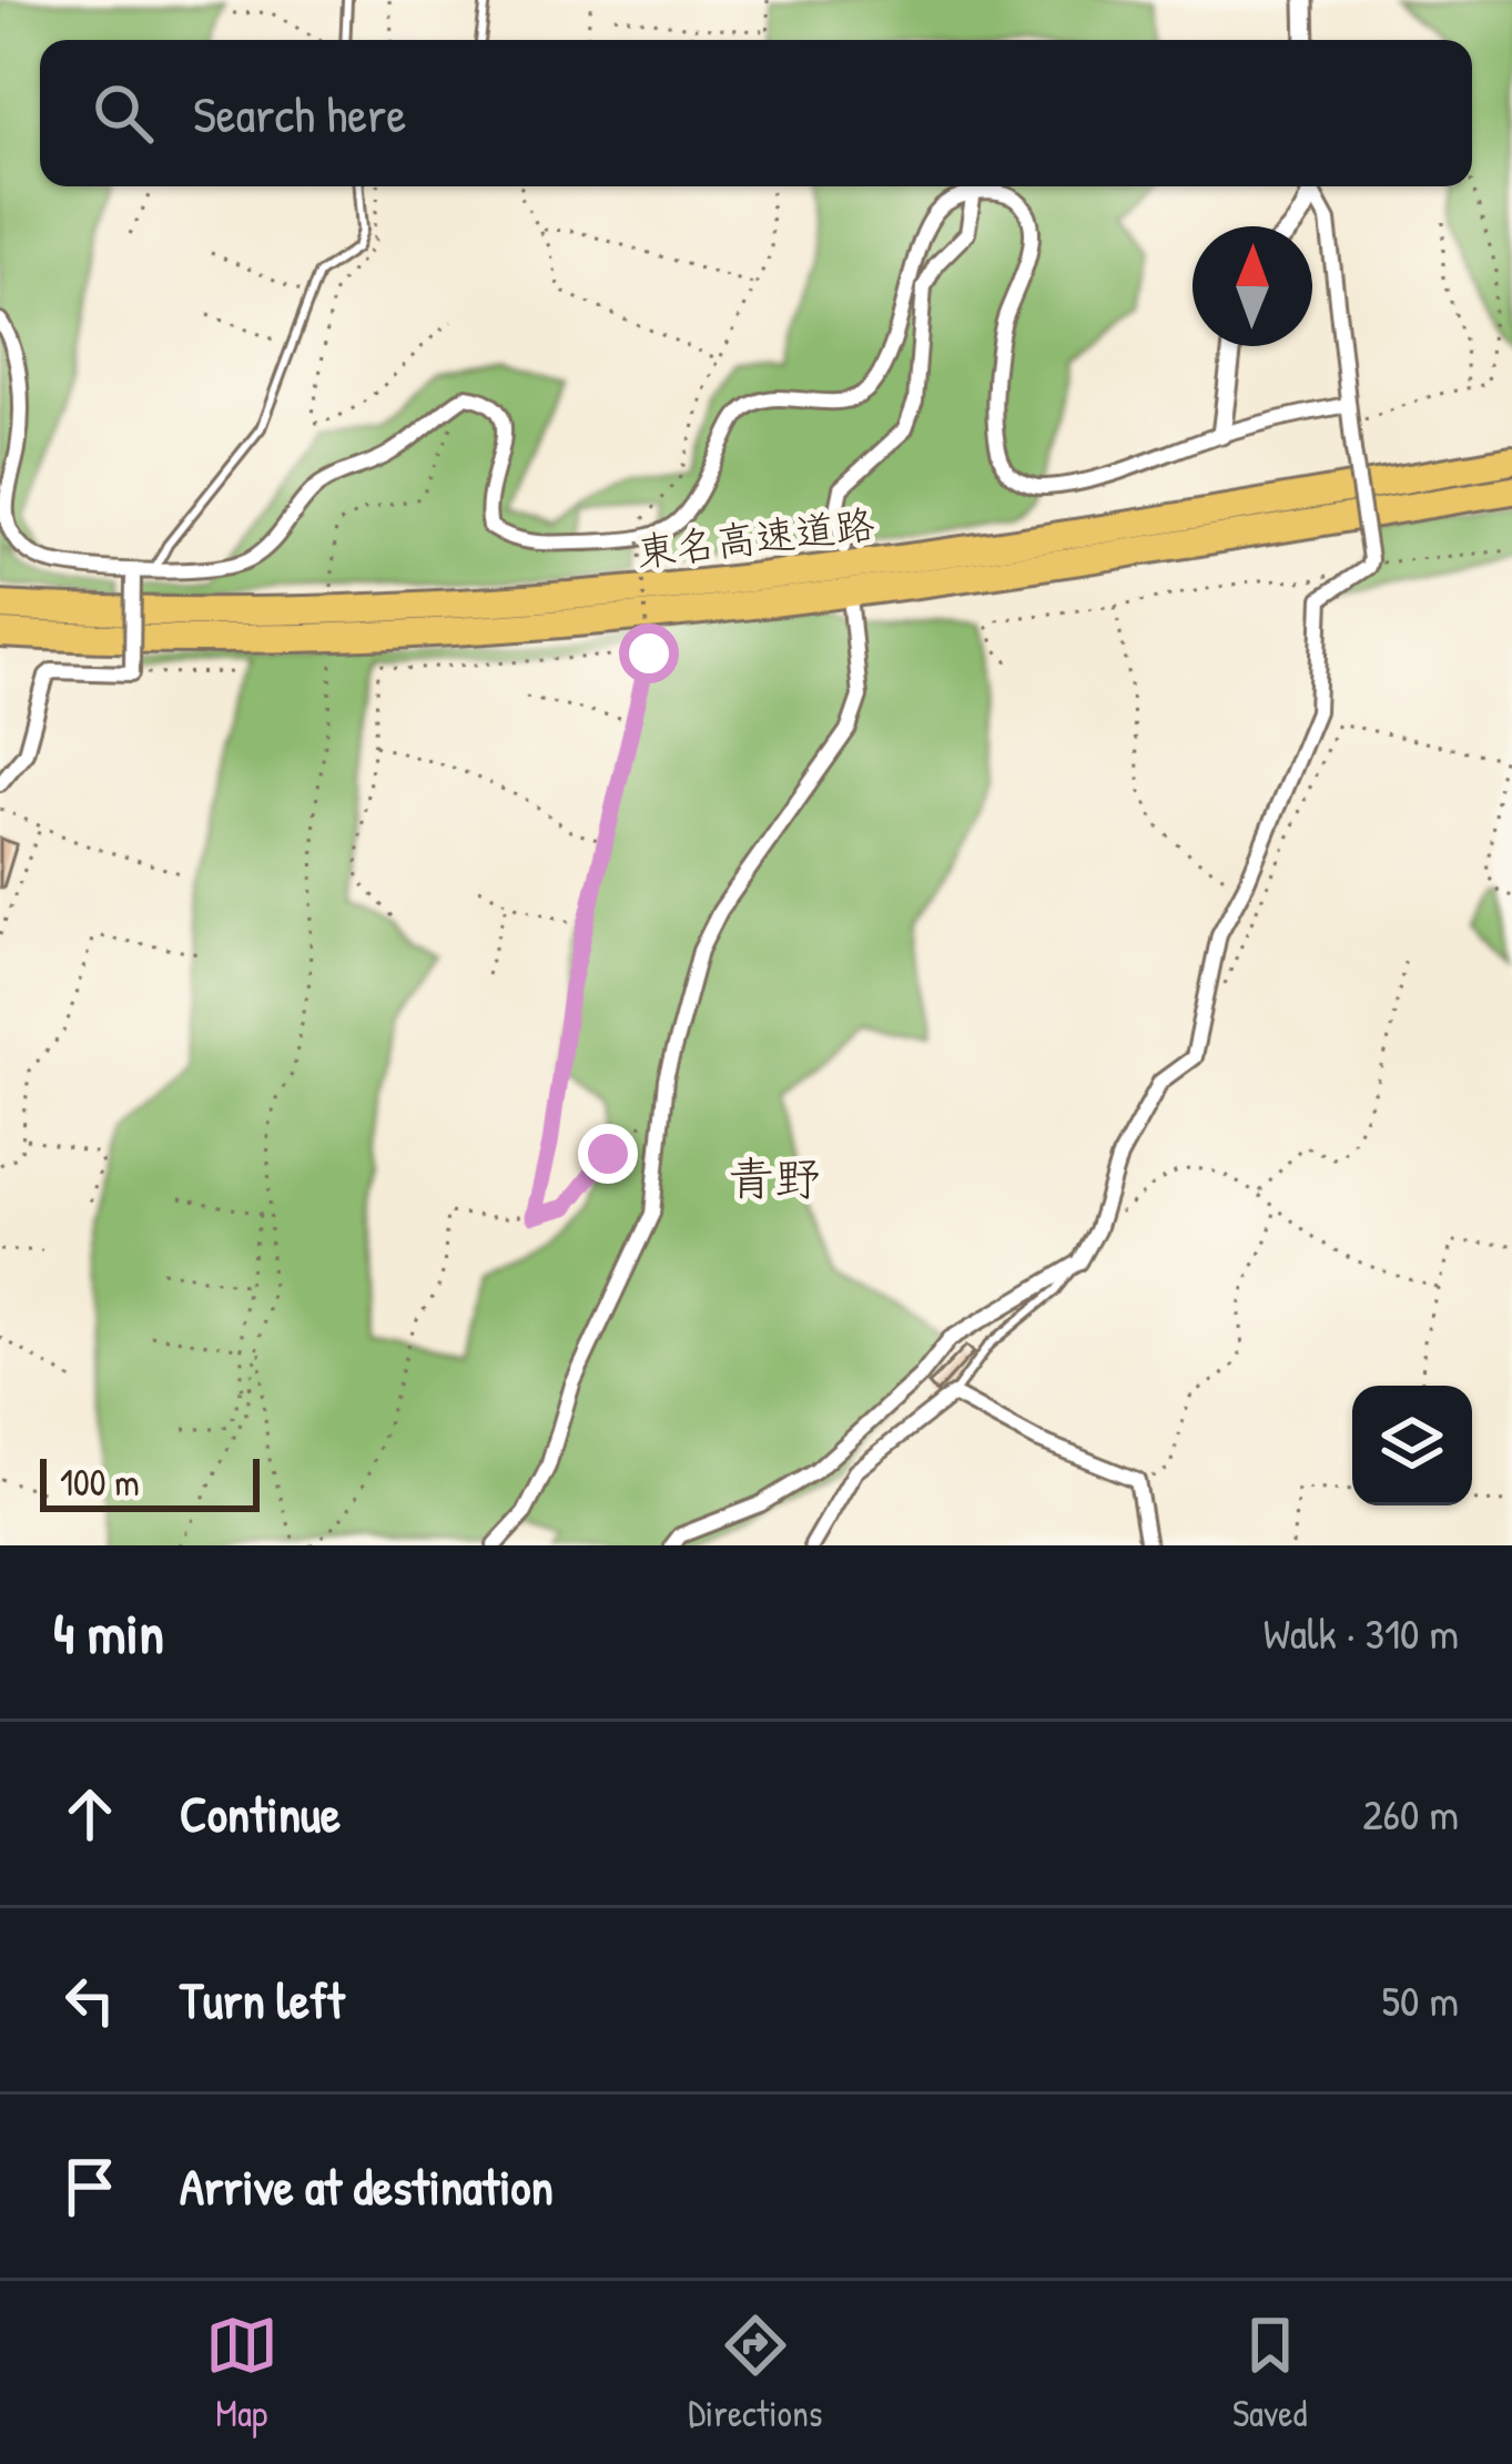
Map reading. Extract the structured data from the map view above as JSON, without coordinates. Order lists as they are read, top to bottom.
{
  "streets": {
    "highway": ["東名高速道路"]
  },
  "districts": ["青野"],
  "scale_bar": "100 m",
  "north": "top",
  "page": {
    "search": "Search here",
    "scale": "100 m",
    "heading": ["4 min", "Walk · 310 m"],
    "list": [
      ["Continue", "260 m"],
      ["Turn left", "50 m"],
      "Arrive at destination"
    ],
    "nav": ["Map", "Directions", "Saved"]
  }
}
